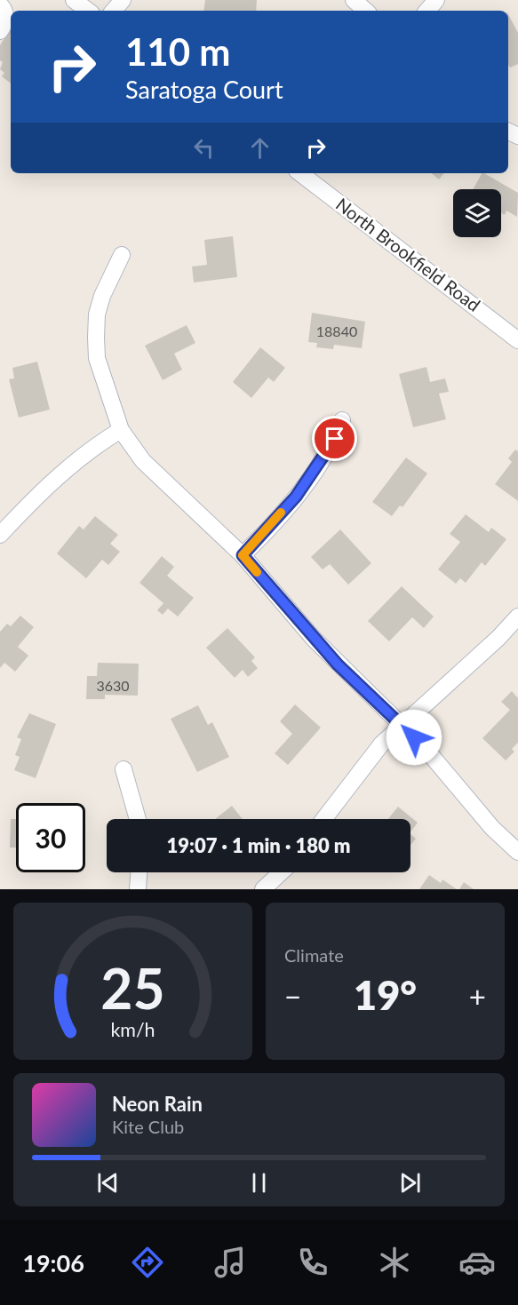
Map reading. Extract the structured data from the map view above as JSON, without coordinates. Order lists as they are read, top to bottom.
{
  "streets": {
    "street": ["North Brookfield Road"]
  },
  "house_numbers": ["18840", "3630"],
  "page": {
    "turn": ["110 m", "Saratoga Court"],
    "limit": "30",
    "trip": "19:07 · 1 min · 180 m",
    "tile": "Climate",
    "heat": ["−", "19°", "+"],
    "song": ["Neon Rain", "Kite Club"],
    "tabs": "19:06",
    "gauge": ["25", "km/h"]
  }
}
